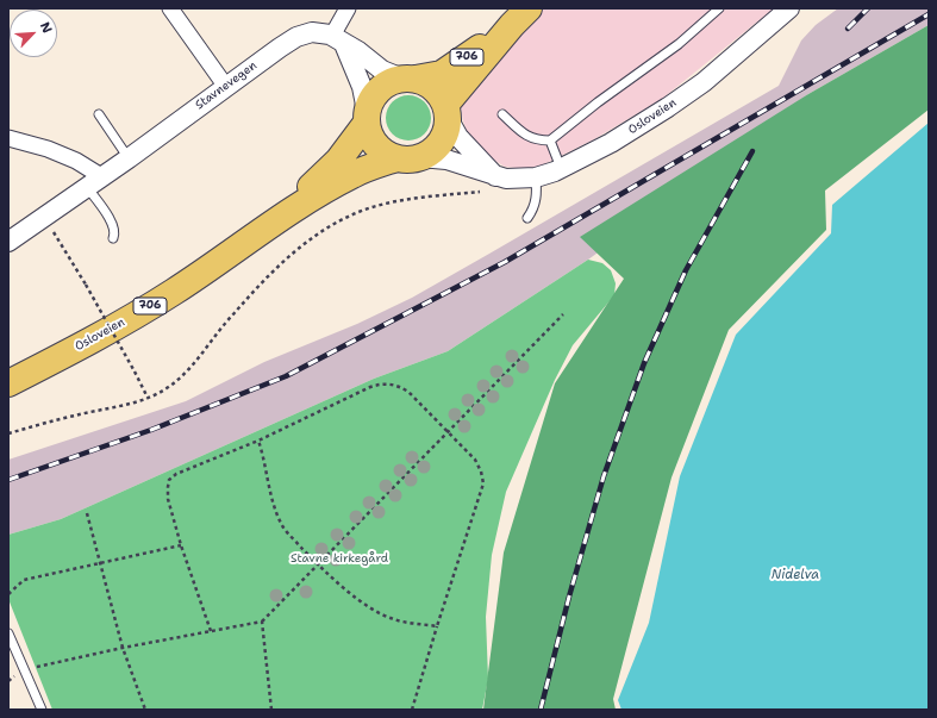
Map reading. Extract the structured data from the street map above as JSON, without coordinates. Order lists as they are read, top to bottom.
{
  "streets": {
    "highway": ["706", "Osloveien"],
    "street": ["Stavnevegen"]
  },
  "crossings": [
    ["706", "Stavnevegen"],
    ["706", "Osloveien"],
    ["Stavnevegen", "Osloveien"]
  ],
  "water": ["Nidelva"],
  "parks": ["Stavne kirkegård"],
  "north": "top right"
}
